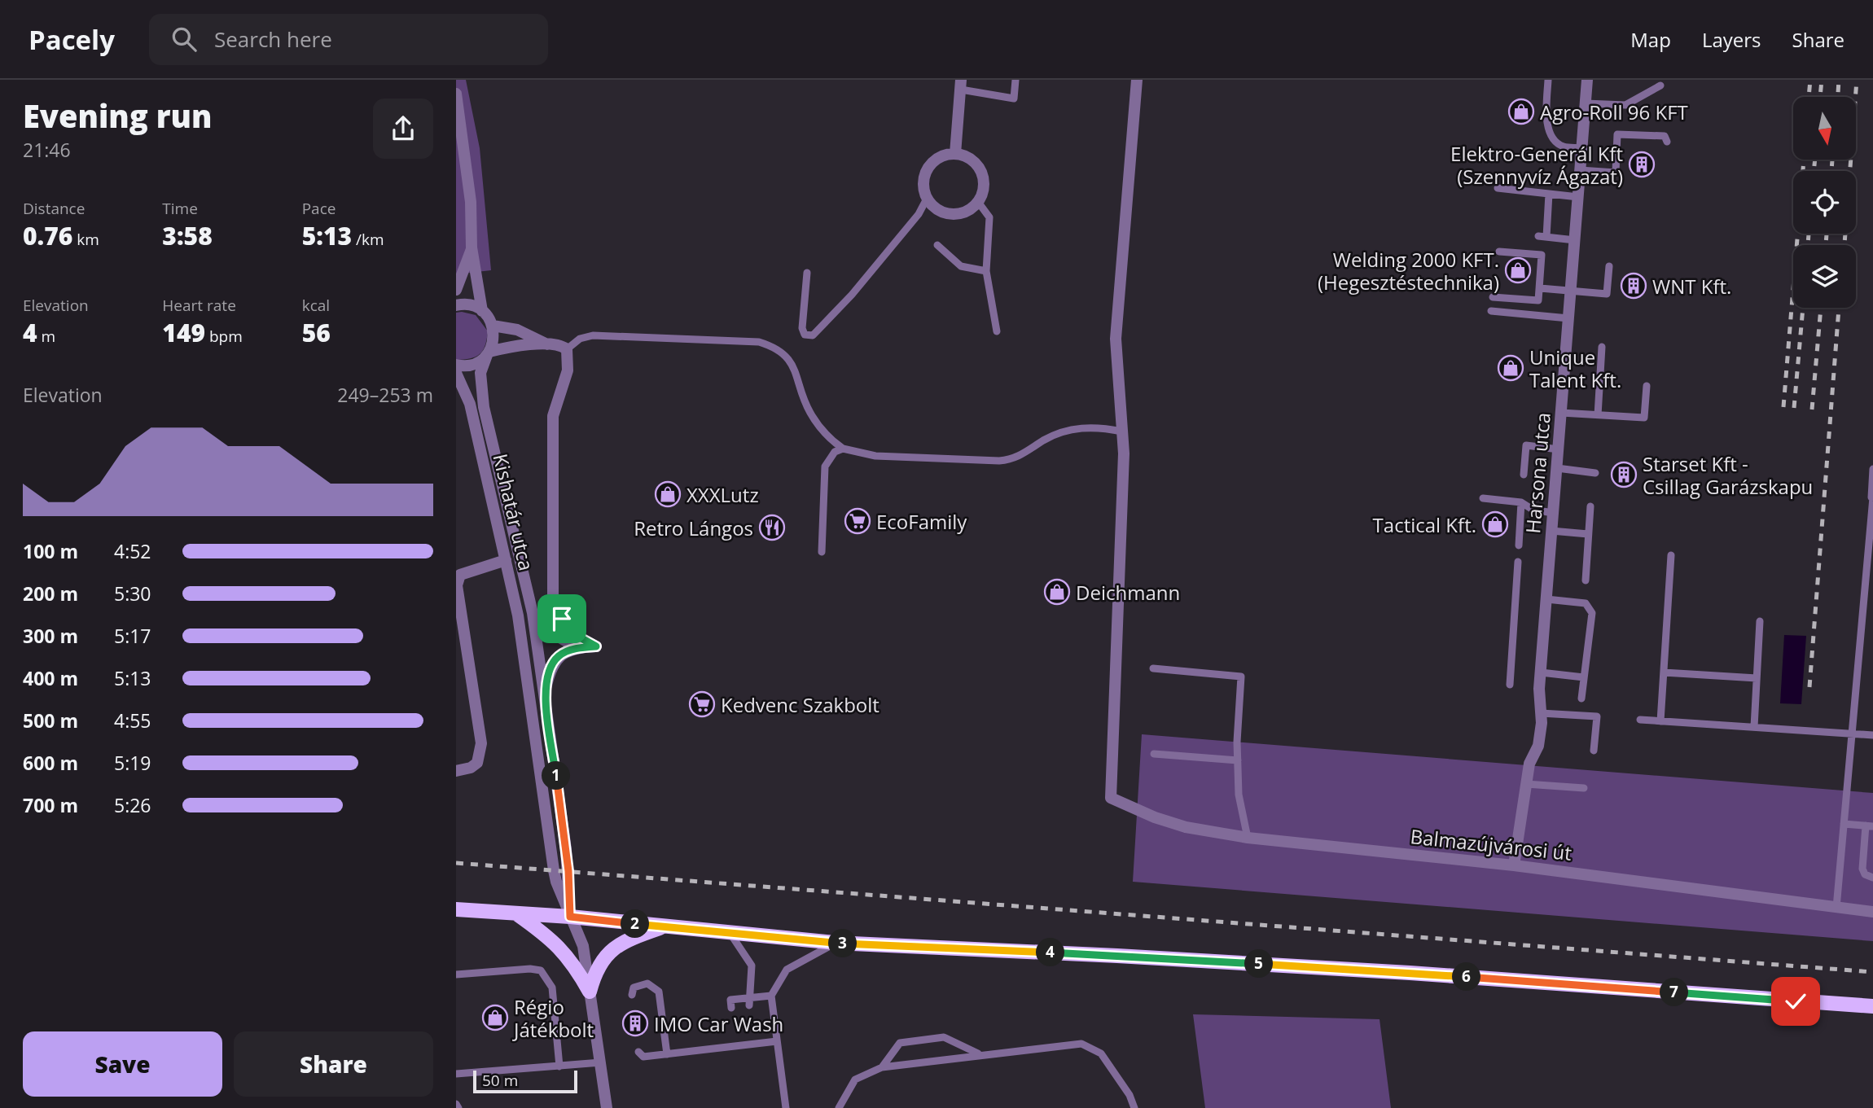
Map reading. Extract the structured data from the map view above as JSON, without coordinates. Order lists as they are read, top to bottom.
{
  "streets": {
    "street": ["Harsona utca", "Kishatár utca", "Balmazújvárosi út"]
  },
  "crossings": [
    ["Harsona utca", "Balmazújvárosi út"]
  ],
  "places": {
    "shop": [
      "Agro-Roll 96 KFT",
      "Welding 2000 KFT. (Hegesztéstechnika)",
      "Unique Talent Kft.",
      "XXXLutz",
      "Tactical Kft.",
      "Deichmann",
      "Régio Játékbolt"
    ],
    "building": [
      "Elektro-Generál Kft (Szennyvíz Ágazat)",
      "WNT Kft.",
      "Starset Kft - Csillag Garázskapu",
      "IMO Car Wash"
    ],
    "supermarket": ["EcoFamily", "Kedvenc Szakbolt"],
    "restaurant": ["Retro Lángos"]
  },
  "scale_bar": "50 m",
  "north": "bottom",
  "page": {
    "header": "Pacely",
    "search": "Search here",
    "nav": ["Map", "Layers", "Share"],
    "heading": ["Evening run", "21:46"],
    "stats": [
      ["Distance", "0.76 km"],
      ["Time", "3:58"],
      ["Pace", "5:13 /km"],
      ["Elevation", "4 m"],
      ["Heart rate", "149 bpm"],
      ["kcal", "56"]
    ],
    "chart": ["Elevation", "249–253 m"],
    "list": [
      {
        "name": "100 m",
        "note": "4:52"
      },
      {
        "name": "200 m",
        "note": "5:30"
      },
      {
        "name": "300 m",
        "note": "5:17"
      },
      {
        "name": "400 m",
        "note": "5:13"
      },
      {
        "name": "500 m",
        "note": "4:55"
      },
      {
        "name": "600 m",
        "note": "5:19"
      },
      {
        "name": "700 m",
        "note": "5:26"
      }
    ],
    "pins": [
      "1",
      "2",
      "3",
      "4",
      "5",
      "6",
      "7"
    ],
    "buttons": ["Save", "Share"],
    "scale": "50 m"
  }
}
